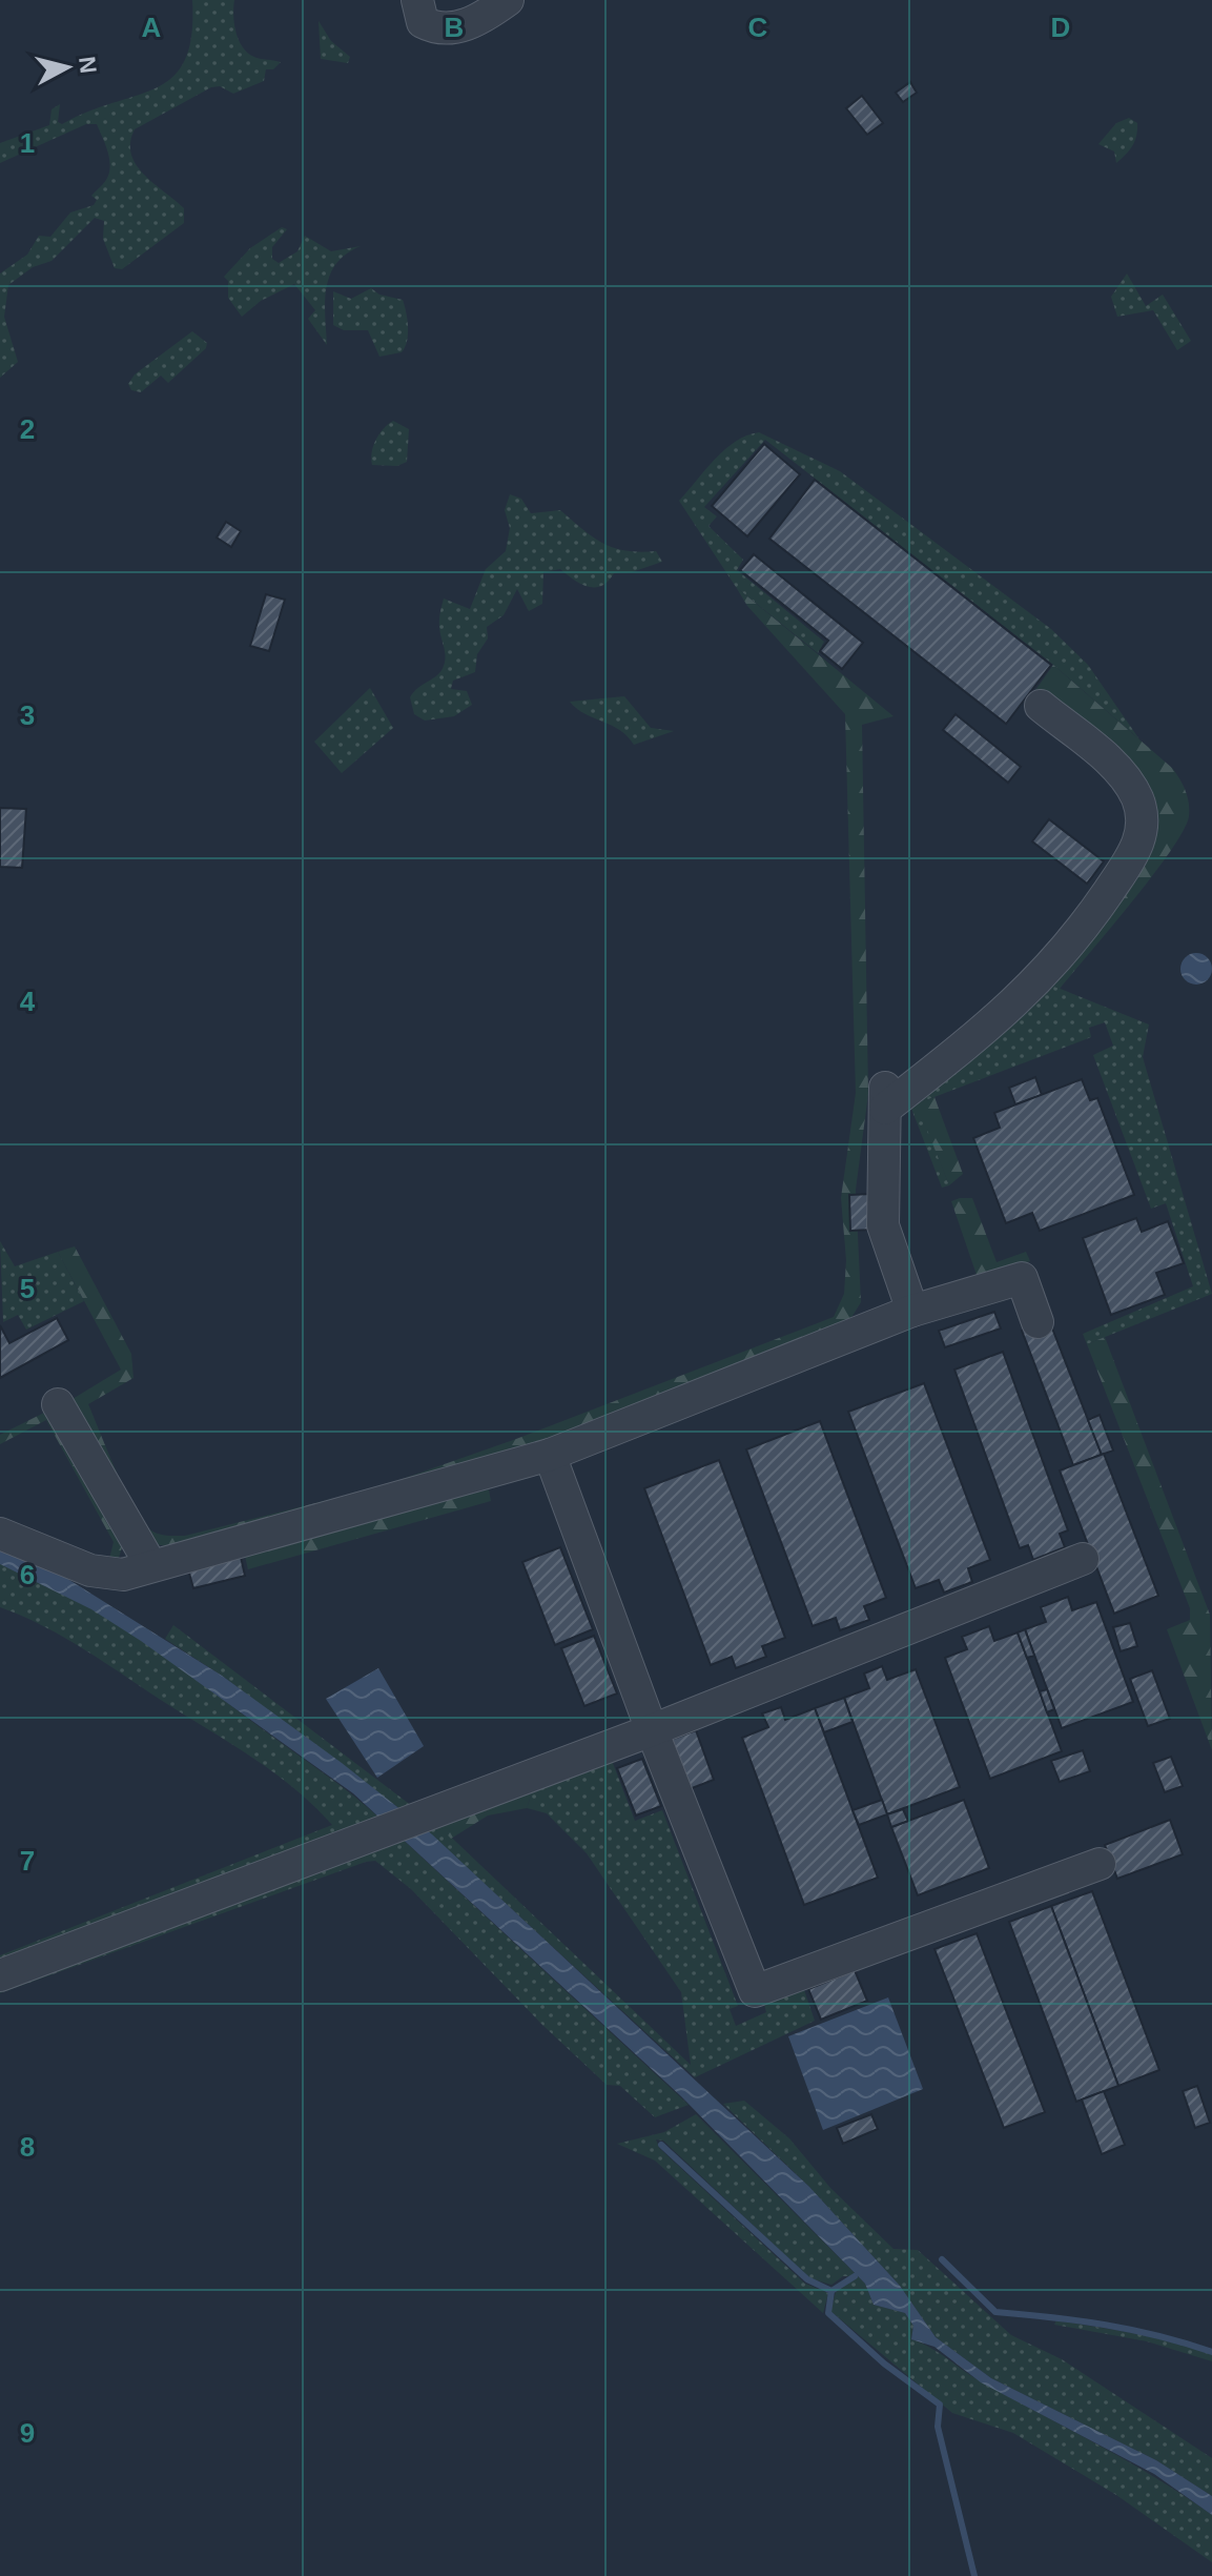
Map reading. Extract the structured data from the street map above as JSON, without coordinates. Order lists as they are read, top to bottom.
{
  "north": "right",
  "grid": {
    "columns": [
      "A",
      "B",
      "C",
      "D"
    ],
    "rows": [
      "1",
      "2",
      "3",
      "4",
      "5",
      "6",
      "7",
      "8",
      "9"
    ]
  }
}
